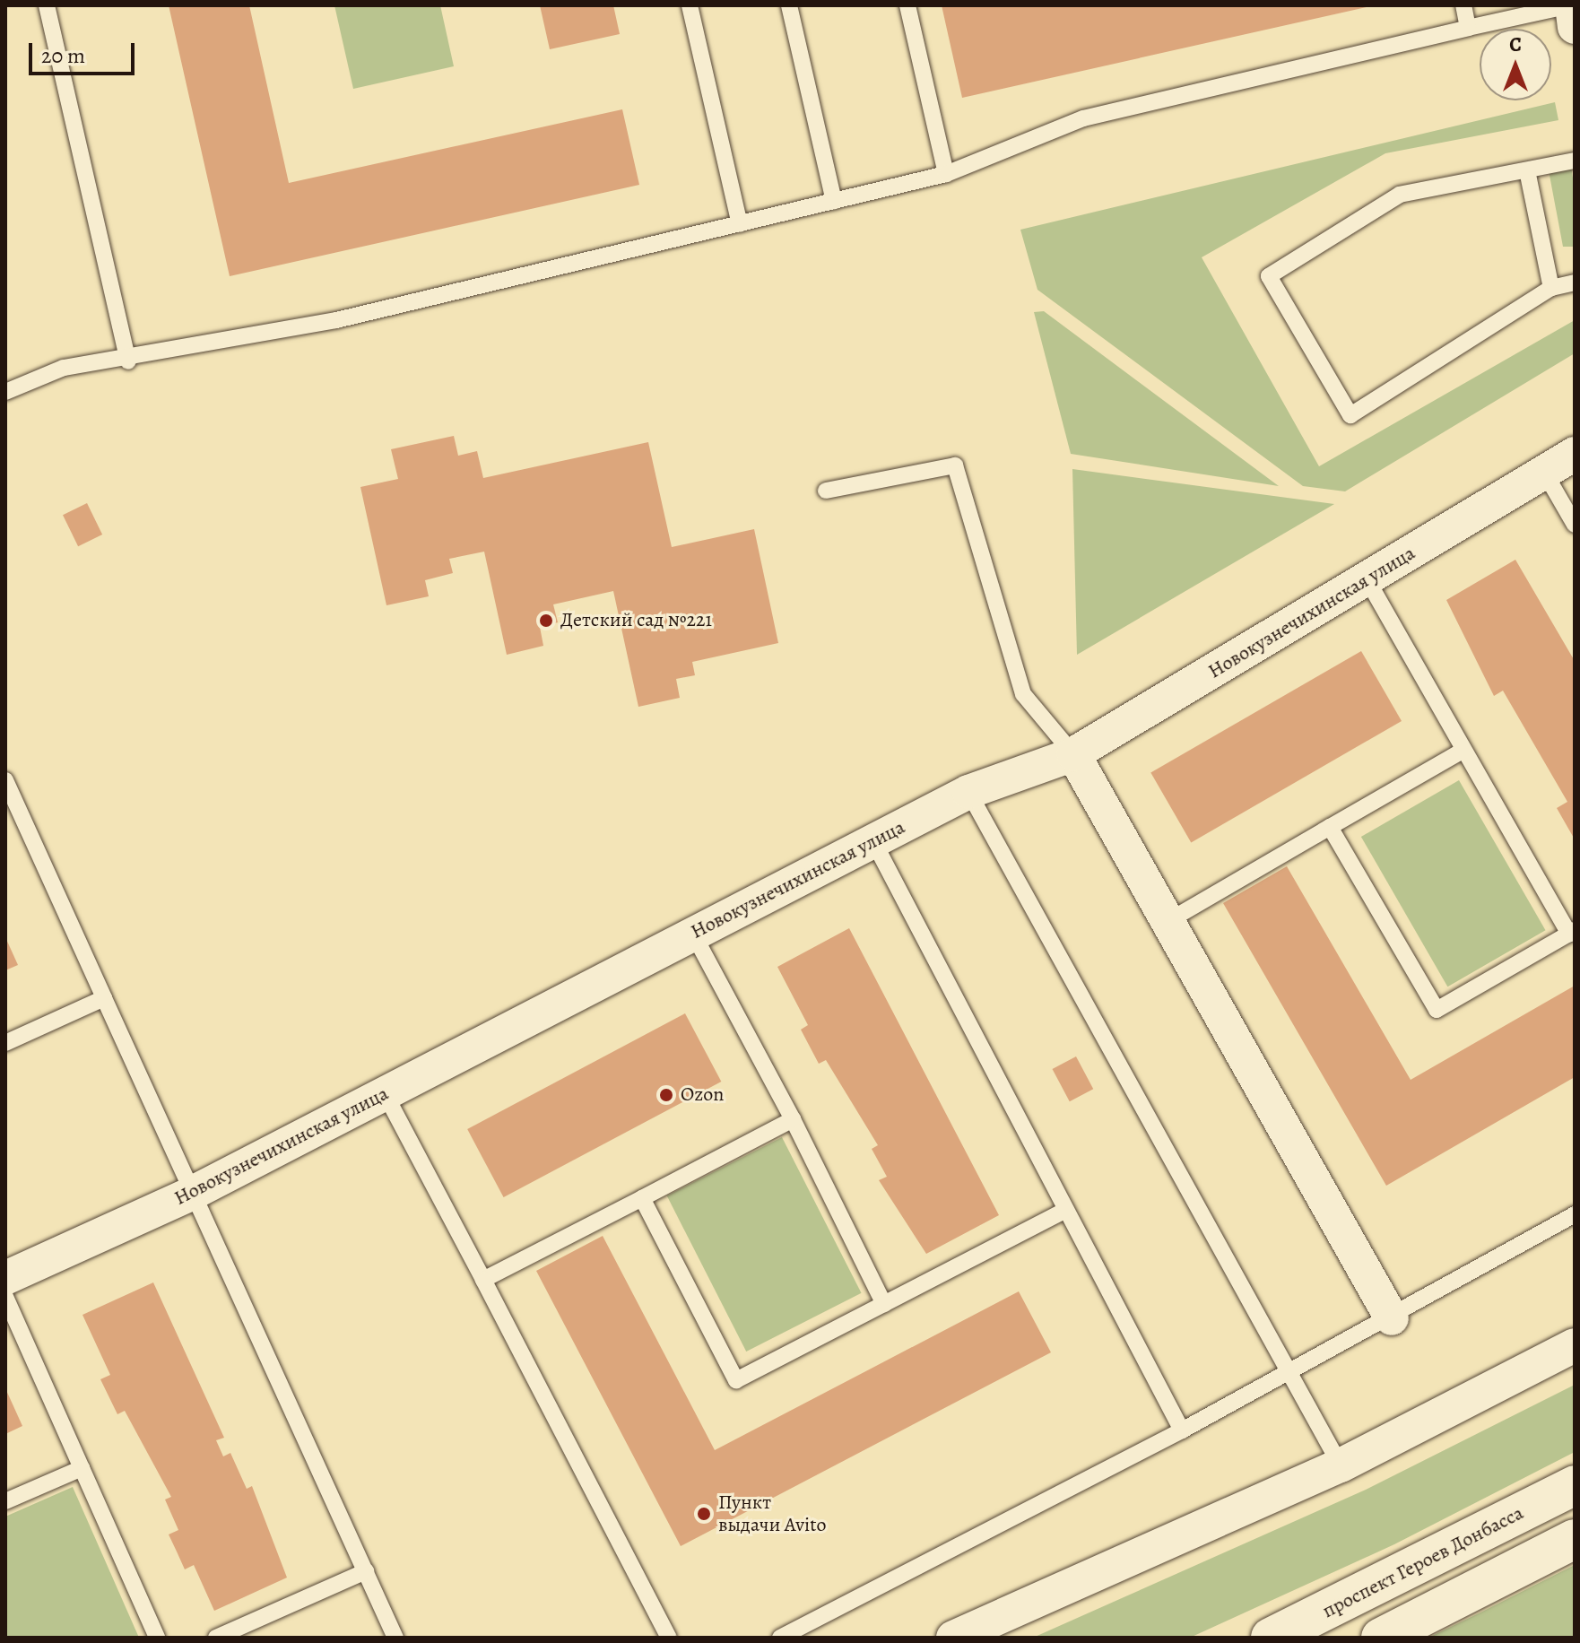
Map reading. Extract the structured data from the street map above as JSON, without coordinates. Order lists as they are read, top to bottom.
{
  "streets": {
    "street": ["Новокузнечихинская улица", "проспект Героев Донбасса"]
  },
  "places": ["Детский сад №221", "Ozon", "Пункт выдачи Avito"],
  "scale_bar": "20 m",
  "north": "top"
}
